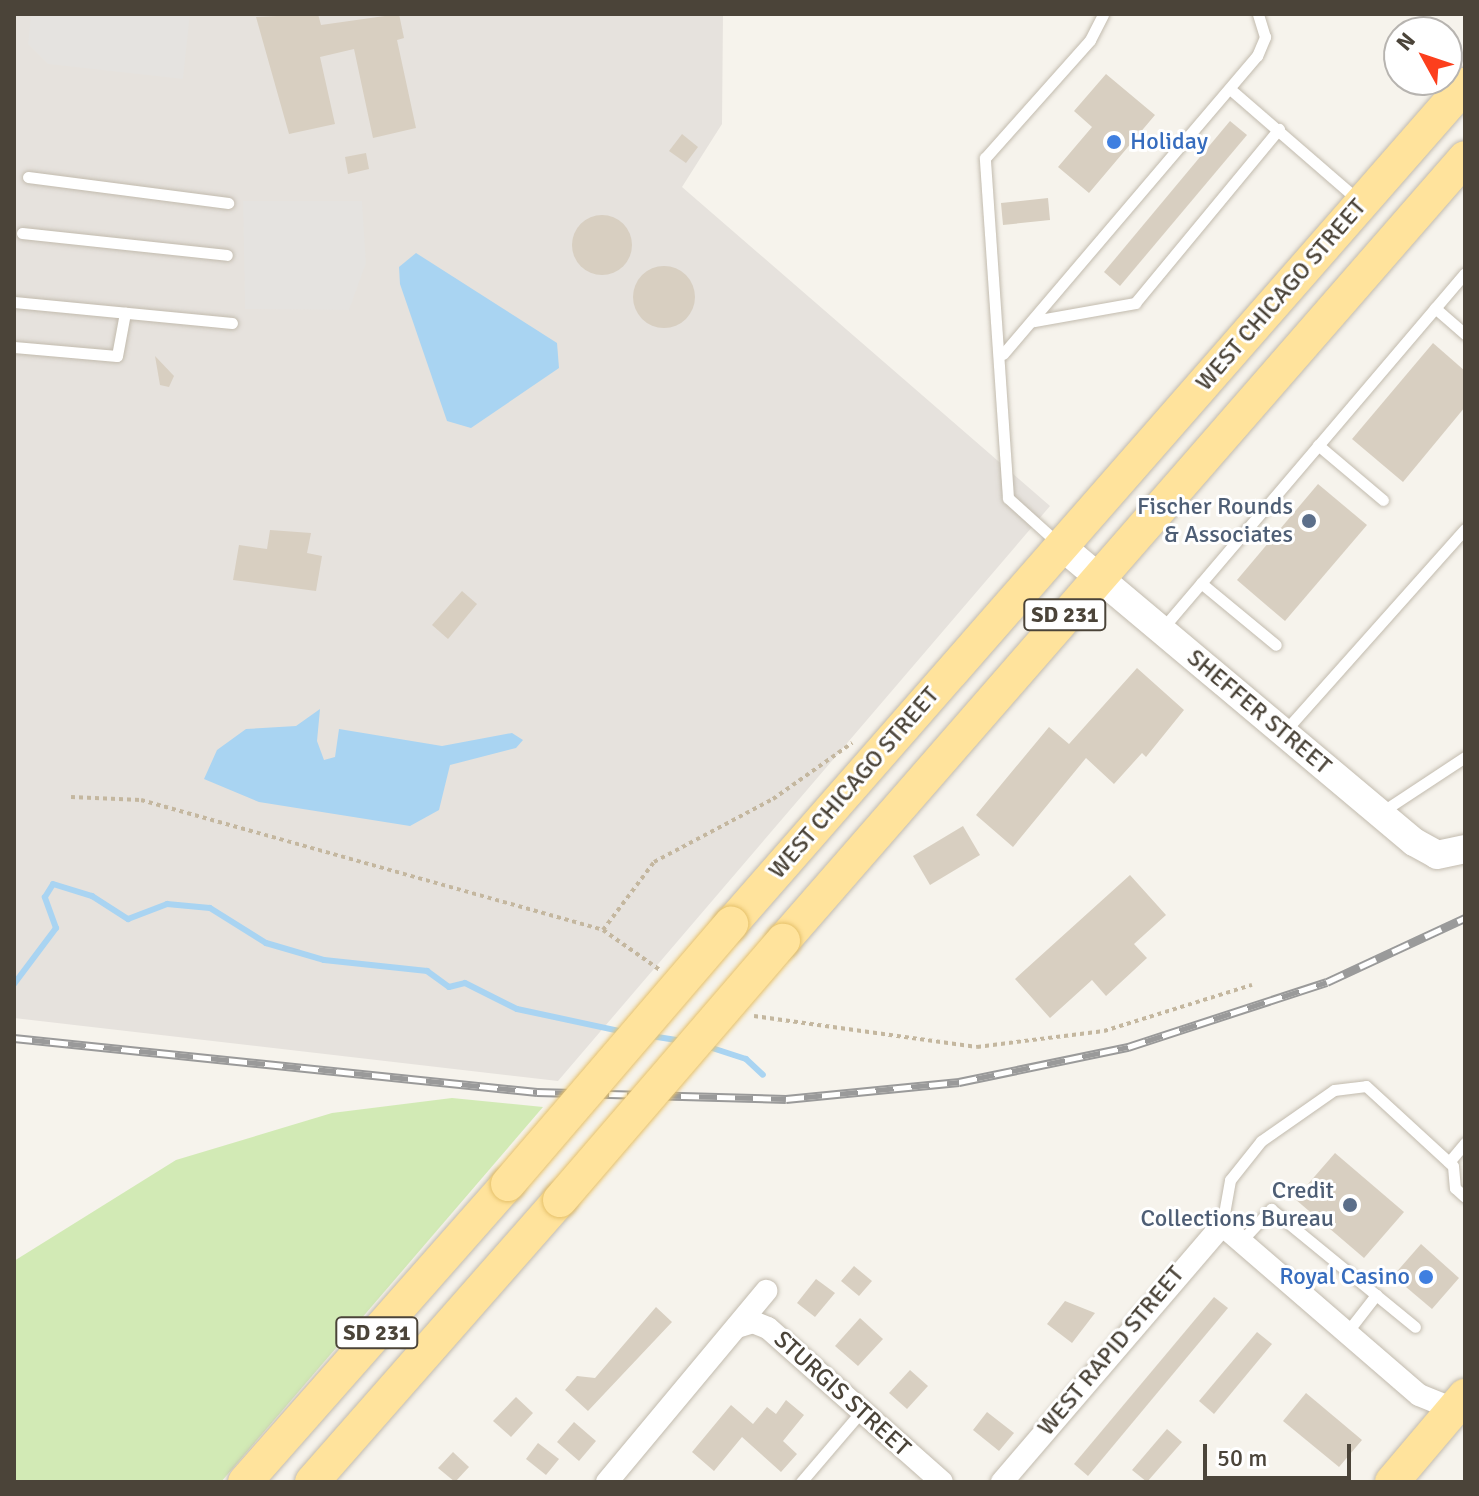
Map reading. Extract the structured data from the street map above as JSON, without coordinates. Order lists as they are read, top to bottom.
{
  "streets": {
    "main road": ["WEST CHICAGO STREET", "SD 231"],
    "street": ["SHEFFER STREET", "WEST RAPID STREET", "STURGIS STREET"]
  },
  "crossings": [
    ["WEST CHICAGO STREET", "SHEFFER STREET"]
  ],
  "places": [
    "Holiday",
    "Fischer Rounds & Associates",
    "Credit Collections Bureau",
    "Royal Casino"
  ],
  "scale_bar": "50 m",
  "north": "top left"
}
